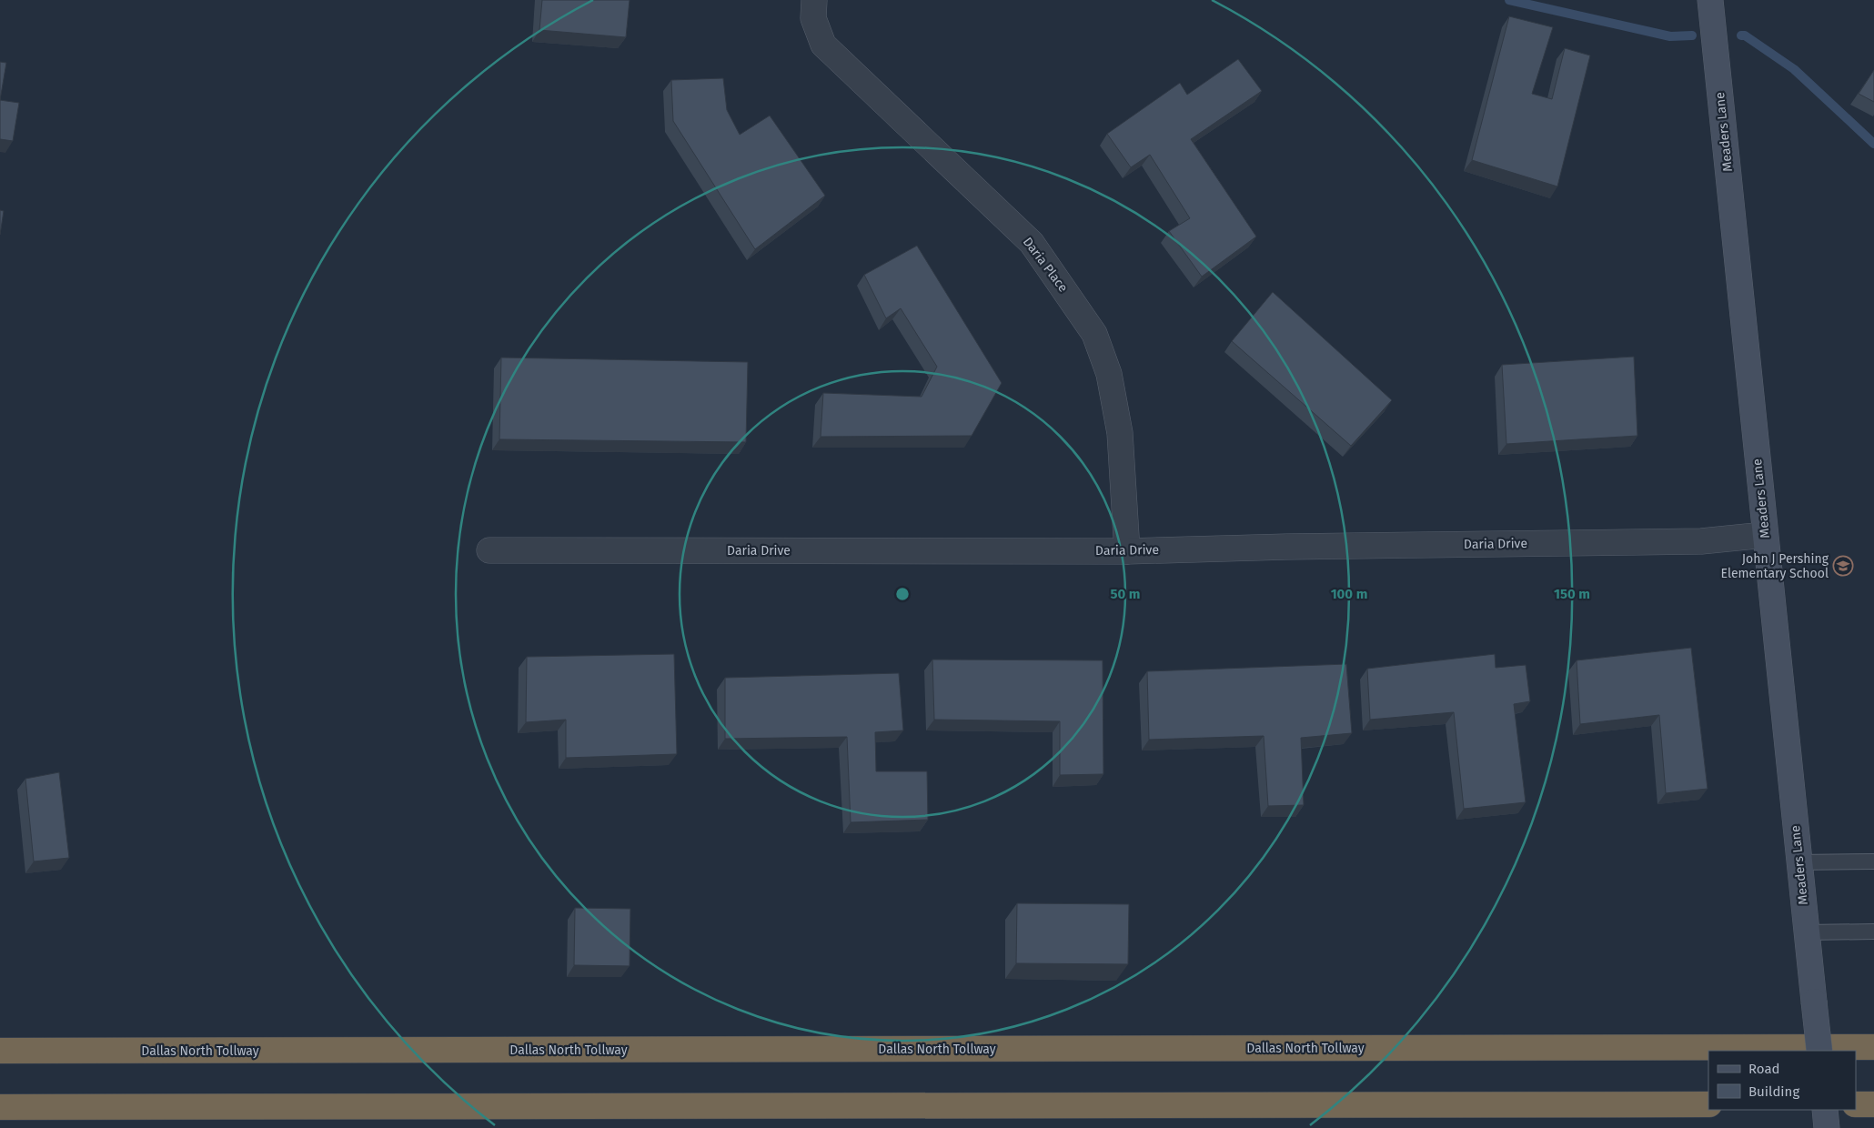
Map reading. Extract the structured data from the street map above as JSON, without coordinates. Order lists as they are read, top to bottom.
{
  "streets": {
    "highway": ["Dallas North Tollway"],
    "street": ["Meaders Lane", "Daria Place", "Daria Drive"]
  },
  "crossings": [
    ["Meaders Lane", "Daria Drive"],
    ["Daria Place", "Daria Drive"]
  ],
  "places": {
    "school or university": ["John J Pershing Elementary School"]
  },
  "legend": ["Road", "Building"],
  "rings": ["50 m", "100 m", "150 m"]
}
